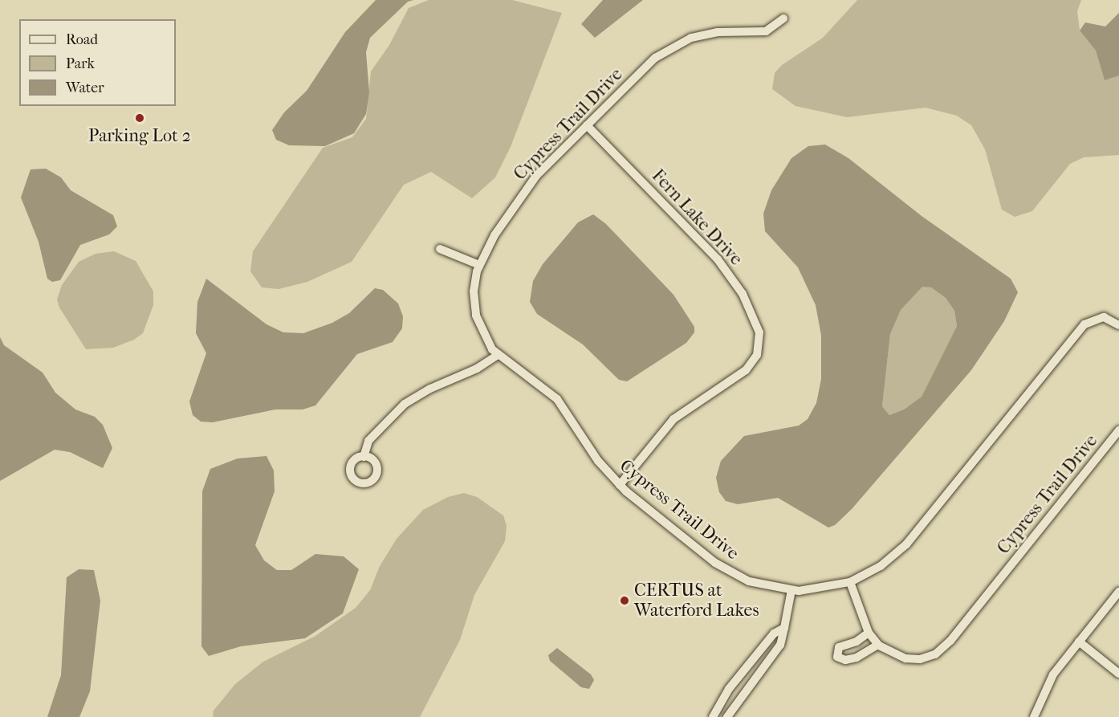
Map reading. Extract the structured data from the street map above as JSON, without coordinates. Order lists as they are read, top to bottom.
{
  "streets": {
    "street": ["Cypress Trail Drive", "Fern Lake Drive"]
  },
  "crossings": [
    ["Cypress Trail Drive", "Fern Lake Drive"]
  ],
  "places": ["Parking Lot 2", "CERTUS at Waterford Lakes"],
  "legend": ["Road", "Park", "Water"]
}
